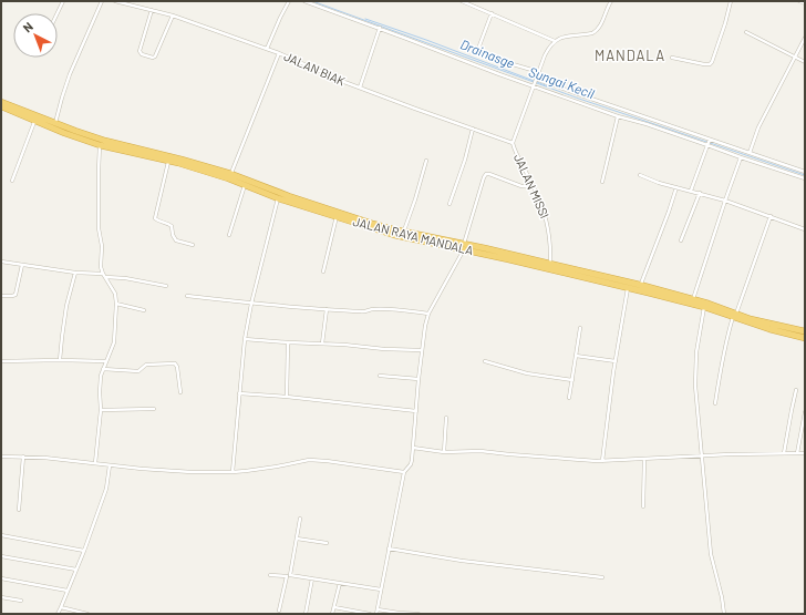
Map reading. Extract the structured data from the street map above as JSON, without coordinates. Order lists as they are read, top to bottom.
{
  "streets": {
    "highway": ["JALAN RAYA MANDALA"],
    "street": ["JALAN BIAK", "JALAN MISSI"]
  },
  "crossings": [
    ["JALAN BIAK", "JALAN MISSI"],
    ["JALAN MISSI", "JALAN RAYA MANDALA"]
  ],
  "districts": ["MANDALA"],
  "water": ["Drainasge", "Sungai Kecil"],
  "north": "top left"
}
